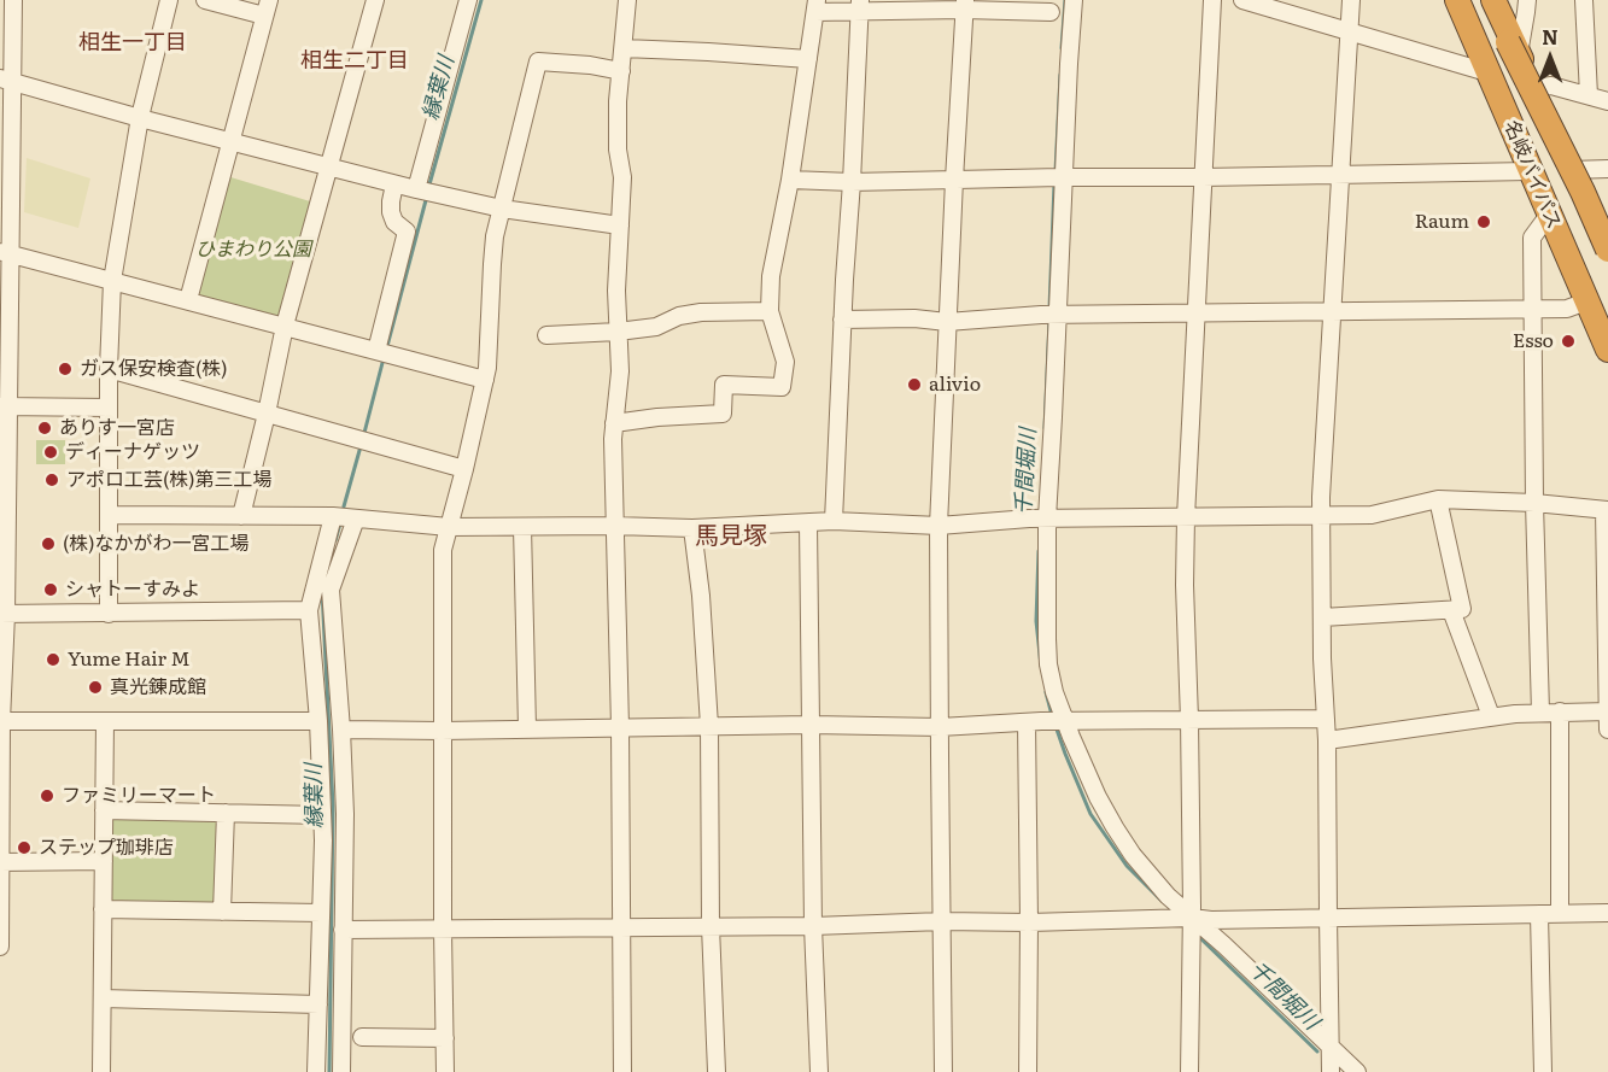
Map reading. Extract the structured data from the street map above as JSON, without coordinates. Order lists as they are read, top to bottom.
{
  "streets": {
    "highway": ["名岐バイパス"]
  },
  "districts": ["相生一丁目", "相生二丁目", "馬見塚"],
  "water": ["縁葉川", "千間堀川"],
  "parks": ["ひまわり公園"],
  "places": [
    "Raum",
    "Esso",
    "ガス保安検査(株)",
    "alivio",
    "ありす一宮店",
    "ディーナゲッツ",
    "アポロ工芸(株)第三工場",
    "(株)なかがわ一宮工場",
    "シャトーすみよ",
    "Yume Hair M",
    "真光錬成館",
    "ファミリーマート",
    "ステップ珈琲店"
  ],
  "north": "top"
}
